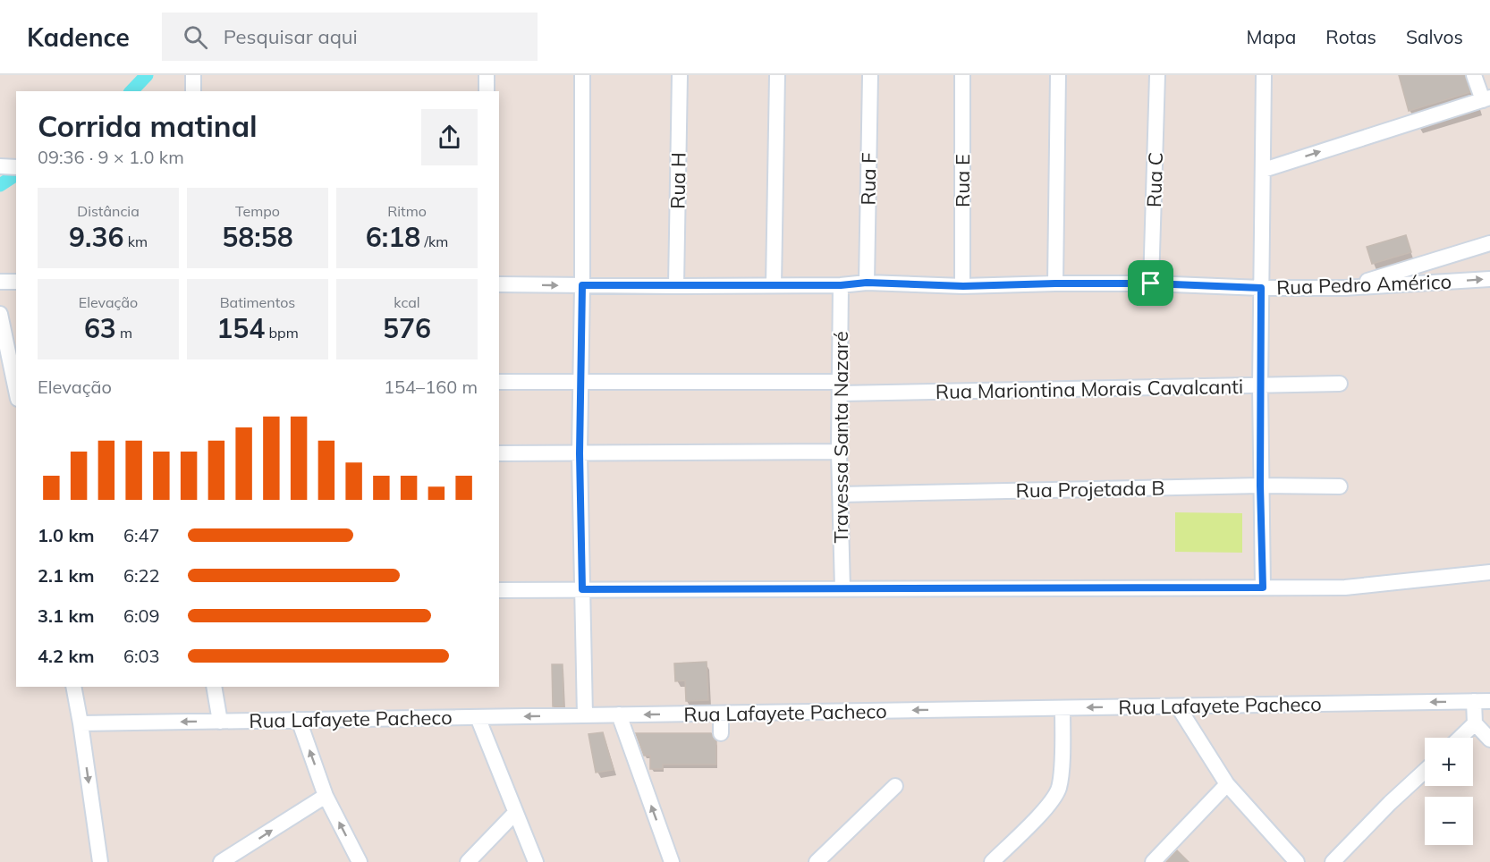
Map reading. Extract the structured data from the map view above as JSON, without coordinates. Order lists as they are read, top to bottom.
{
  "streets": {
    "street": [
      "Rua F",
      "Rua C",
      "Rua H",
      "Rua E",
      "Rua Pedro Américo",
      "Rua Mariontina Morais Cavalcanti",
      "Travessa Santa Nazaré",
      "Rua Projetada B",
      "Rua Lafayete Pacheco"
    ]
  },
  "crossings": [
    ["Rua F", "Rua Pedro Américo"],
    ["Rua C", "Rua Pedro Américo"],
    ["Rua H", "Rua Pedro Américo"],
    ["Rua E", "Rua Pedro Américo"],
    ["Rua Pedro Américo", "Travessa Santa Nazaré"],
    ["Rua Mariontina Morais Cavalcanti", "Travessa Santa Nazaré"],
    ["Travessa Santa Nazaré", "Rua Projetada B"]
  ],
  "page": {
    "header": "Kadence",
    "search": "Pesquisar aqui",
    "nav": ["Mapa", "Rotas", "Salvos"],
    "heading": ["Corrida matinal", "09:36 · 9 × 1.0 km"],
    "stats": [
      ["Distância", "9.36 km"],
      ["Tempo", "58:58"],
      ["Ritmo", "6:18 /km"],
      ["Elevação", "63 m"],
      ["Batimentos", "154 bpm"],
      ["kcal", "576"]
    ],
    "chart": ["Elevação", "154–160 m"],
    "list": [
      {
        "name": "1.0 km",
        "note": "6:47"
      },
      {
        "name": "2.1 km",
        "note": "6:22"
      },
      {
        "name": "3.1 km",
        "note": "6:09"
      },
      {
        "name": "4.2 km",
        "note": "6:03"
      }
    ],
    "map_buttons": ["+", "−"]
  }
}
